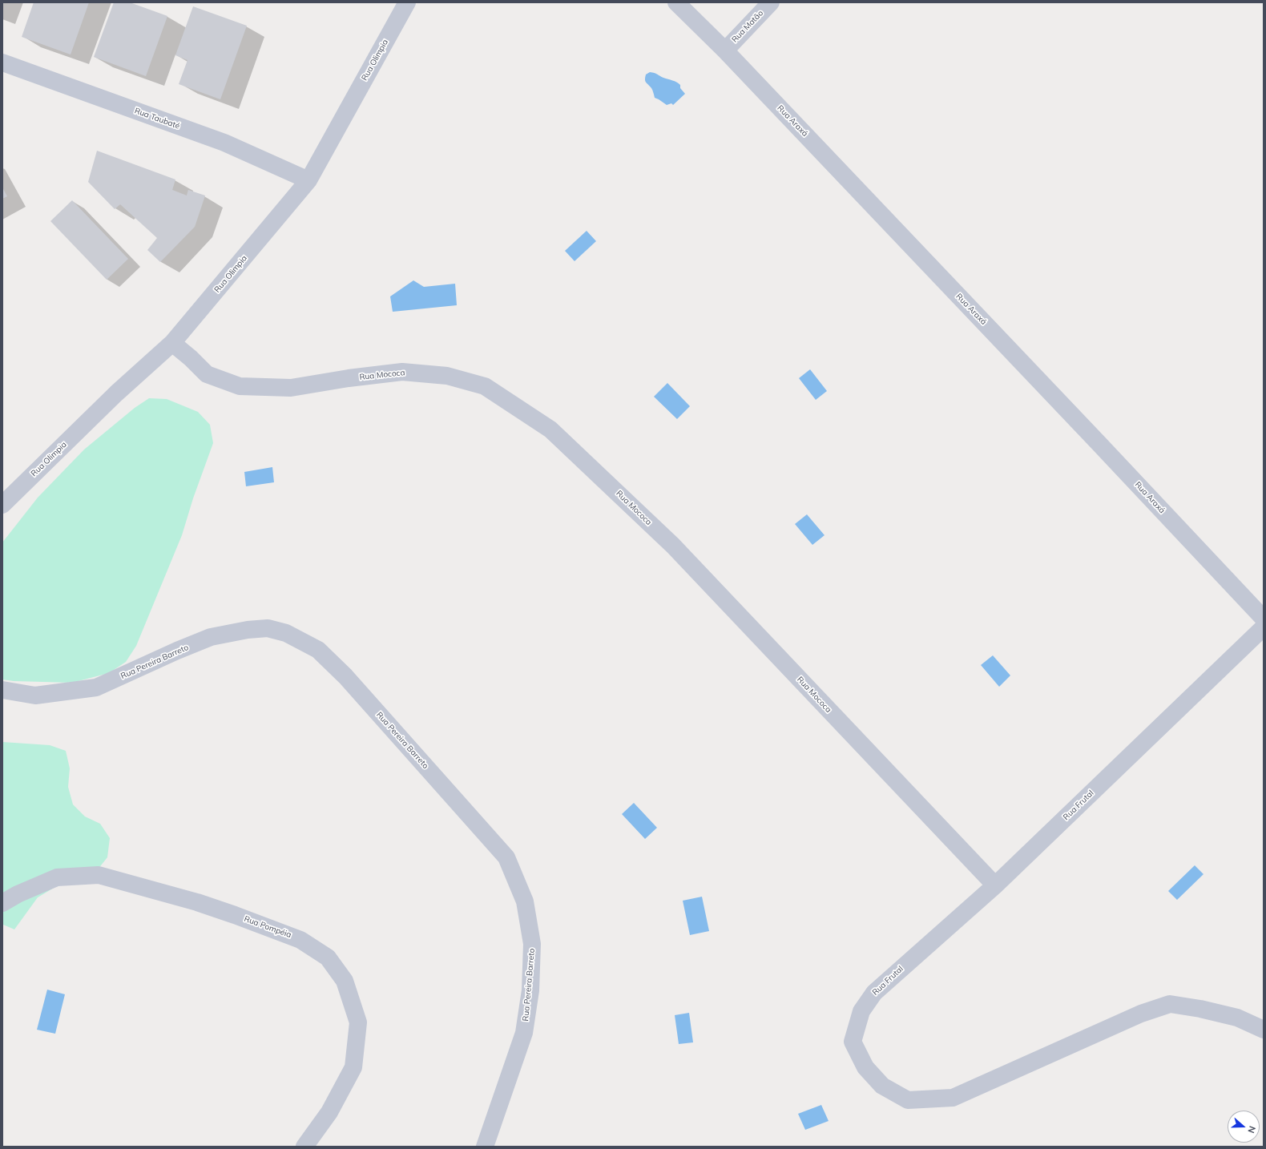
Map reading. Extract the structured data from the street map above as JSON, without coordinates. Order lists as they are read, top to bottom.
{
  "streets": {
    "street": [
      "Rua Matão",
      "Rua Olimpia",
      "Rua Taubaté",
      "Rua Araxá",
      "Rua Mococa",
      "Rua Pereira Barreto",
      "Rua Frutal",
      "Rua Pompéia"
    ]
  },
  "crossings": [
    ["Rua Matão", "Rua Araxá"],
    ["Rua Olimpia", "Rua Taubaté"],
    ["Rua Olimpia", "Rua Mococa"],
    ["Rua Mococa", "Rua Frutal"]
  ],
  "north": "right"
}
